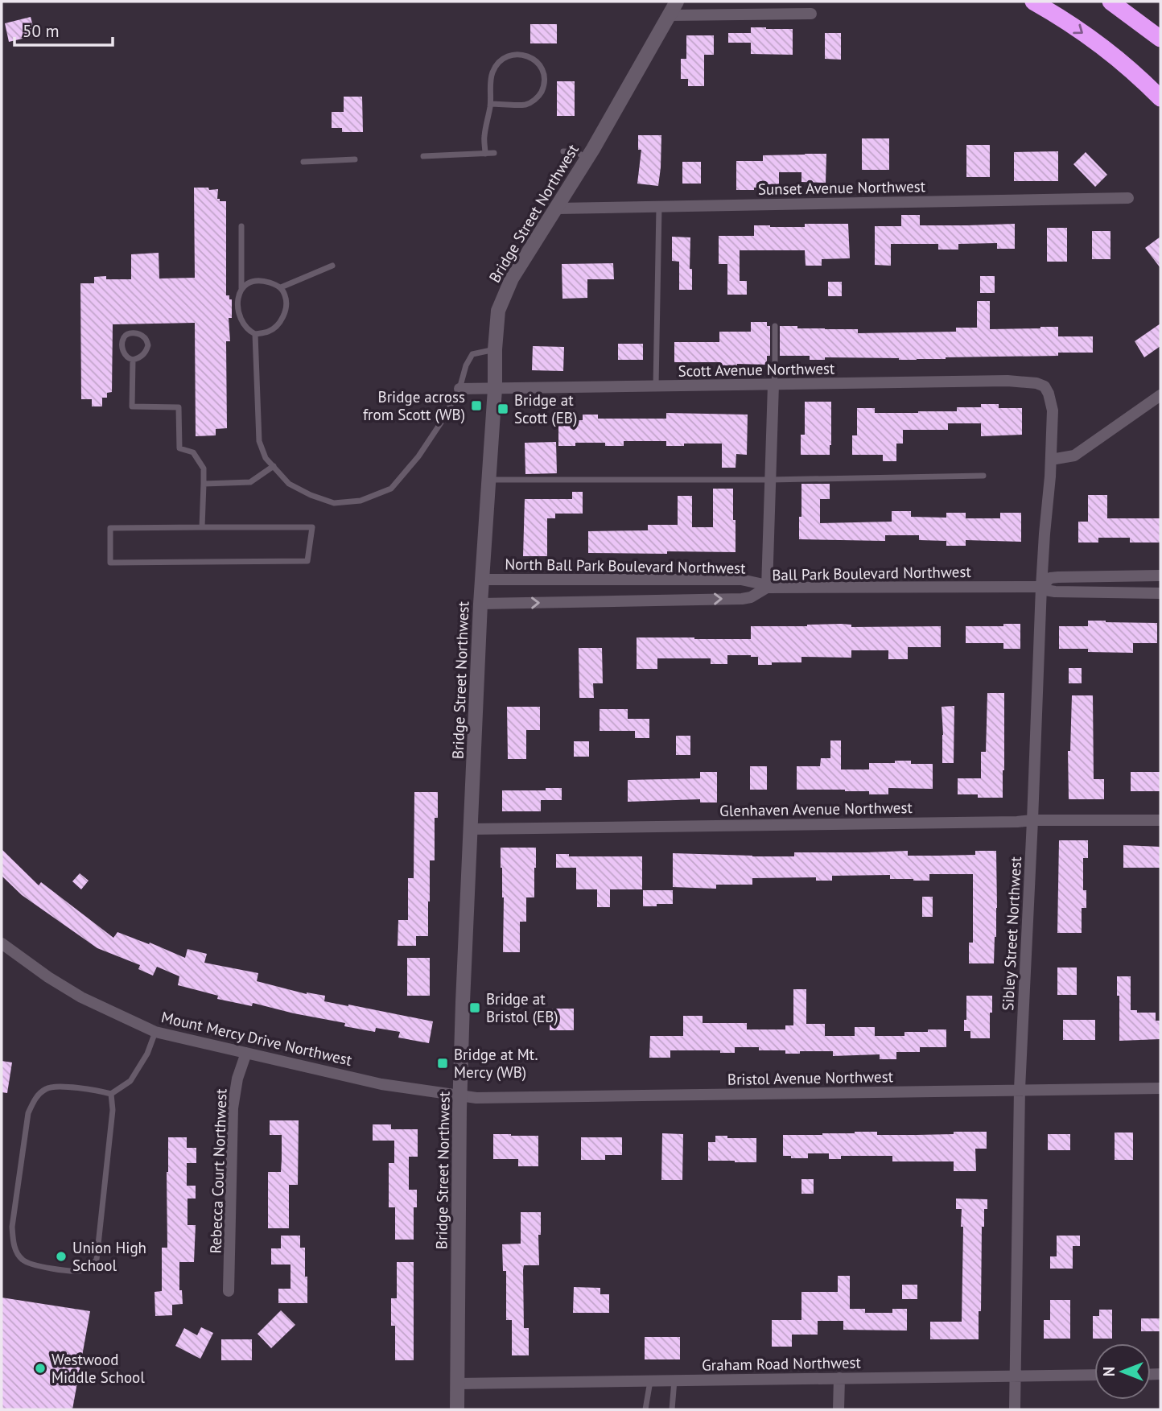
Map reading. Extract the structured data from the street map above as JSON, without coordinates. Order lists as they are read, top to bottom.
{
  "streets": {
    "main road": ["Bridge Street Northwest"],
    "street": [
      "Sunset Avenue Northwest",
      "Scott Avenue Northwest",
      "North Ball Park Boulevard Northwest",
      "Ball Park Boulevard Northwest",
      "Glenhaven Avenue Northwest",
      "Sibley Street Northwest",
      "Mount Mercy Drive Northwest",
      "Bristol Avenue Northwest",
      "Rebecca Court Northwest",
      "Graham Road Northwest"
    ]
  },
  "crossings": [
    ["Sunset Avenue Northwest", "Bridge Street Northwest"],
    ["Bridge Street Northwest", "Scott Avenue Northwest"],
    ["Bridge Street Northwest", "North Ball Park Boulevard Northwest"],
    ["Bridge Street Northwest", "Ball Park Boulevard Northwest"],
    ["Bridge Street Northwest", "Glenhaven Avenue Northwest"],
    ["Bridge Street Northwest", "Mount Mercy Drive Northwest"],
    ["Bridge Street Northwest", "Bristol Avenue Northwest"],
    ["Bridge Street Northwest", "Graham Road Northwest"],
    ["Scott Avenue Northwest", "Sibley Street Northwest"],
    ["North Ball Park Boulevard Northwest", "Ball Park Boulevard Northwest"],
    ["Ball Park Boulevard Northwest", "Sibley Street Northwest"],
    ["Glenhaven Avenue Northwest", "Sibley Street Northwest"],
    ["Sibley Street Northwest", "Bristol Avenue Northwest"],
    ["Sibley Street Northwest", "Graham Road Northwest"],
    ["Mount Mercy Drive Northwest", "Bristol Avenue Northwest"],
    ["Mount Mercy Drive Northwest", "Rebecca Court Northwest"]
  ],
  "one_way": ["Ball Park Boulevard Northwest"],
  "places": {
    "transit": [
      "Bridge across from Scott (WB)",
      "Bridge at Scott (EB)",
      "Bridge at Bristol (EB)",
      "Bridge at Mt. Mercy (WB)"
    ],
    "other": ["Union High School", "Westwood Middle School"]
  },
  "scale_bar": "50 m",
  "north": "left"
}
